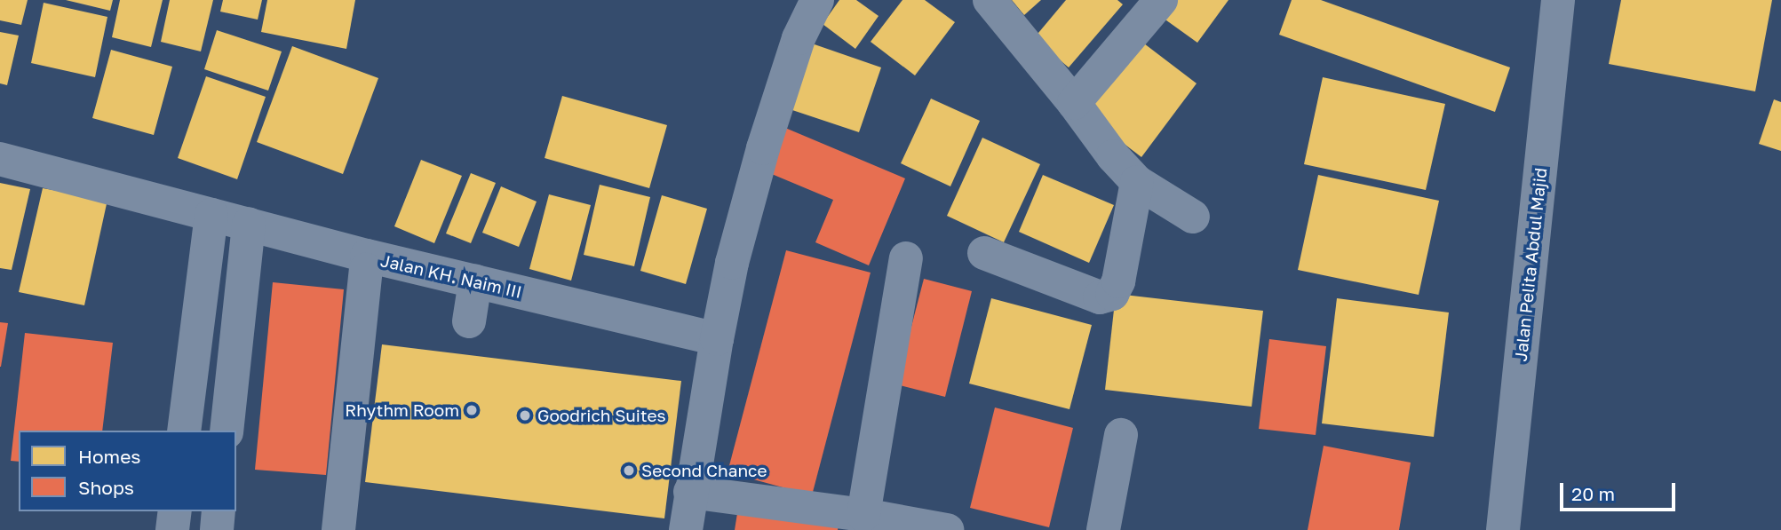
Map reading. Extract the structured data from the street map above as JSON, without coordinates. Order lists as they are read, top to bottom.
{
  "streets": {
    "street": ["Jalan Pelita Abdul Majid", "Jalan KH. Naim III"]
  },
  "places": ["Rhythm Room", "Goodrich Suites", "Second Chance"],
  "legend": ["Homes", "Shops"],
  "scale_bar": "20 m"
}
